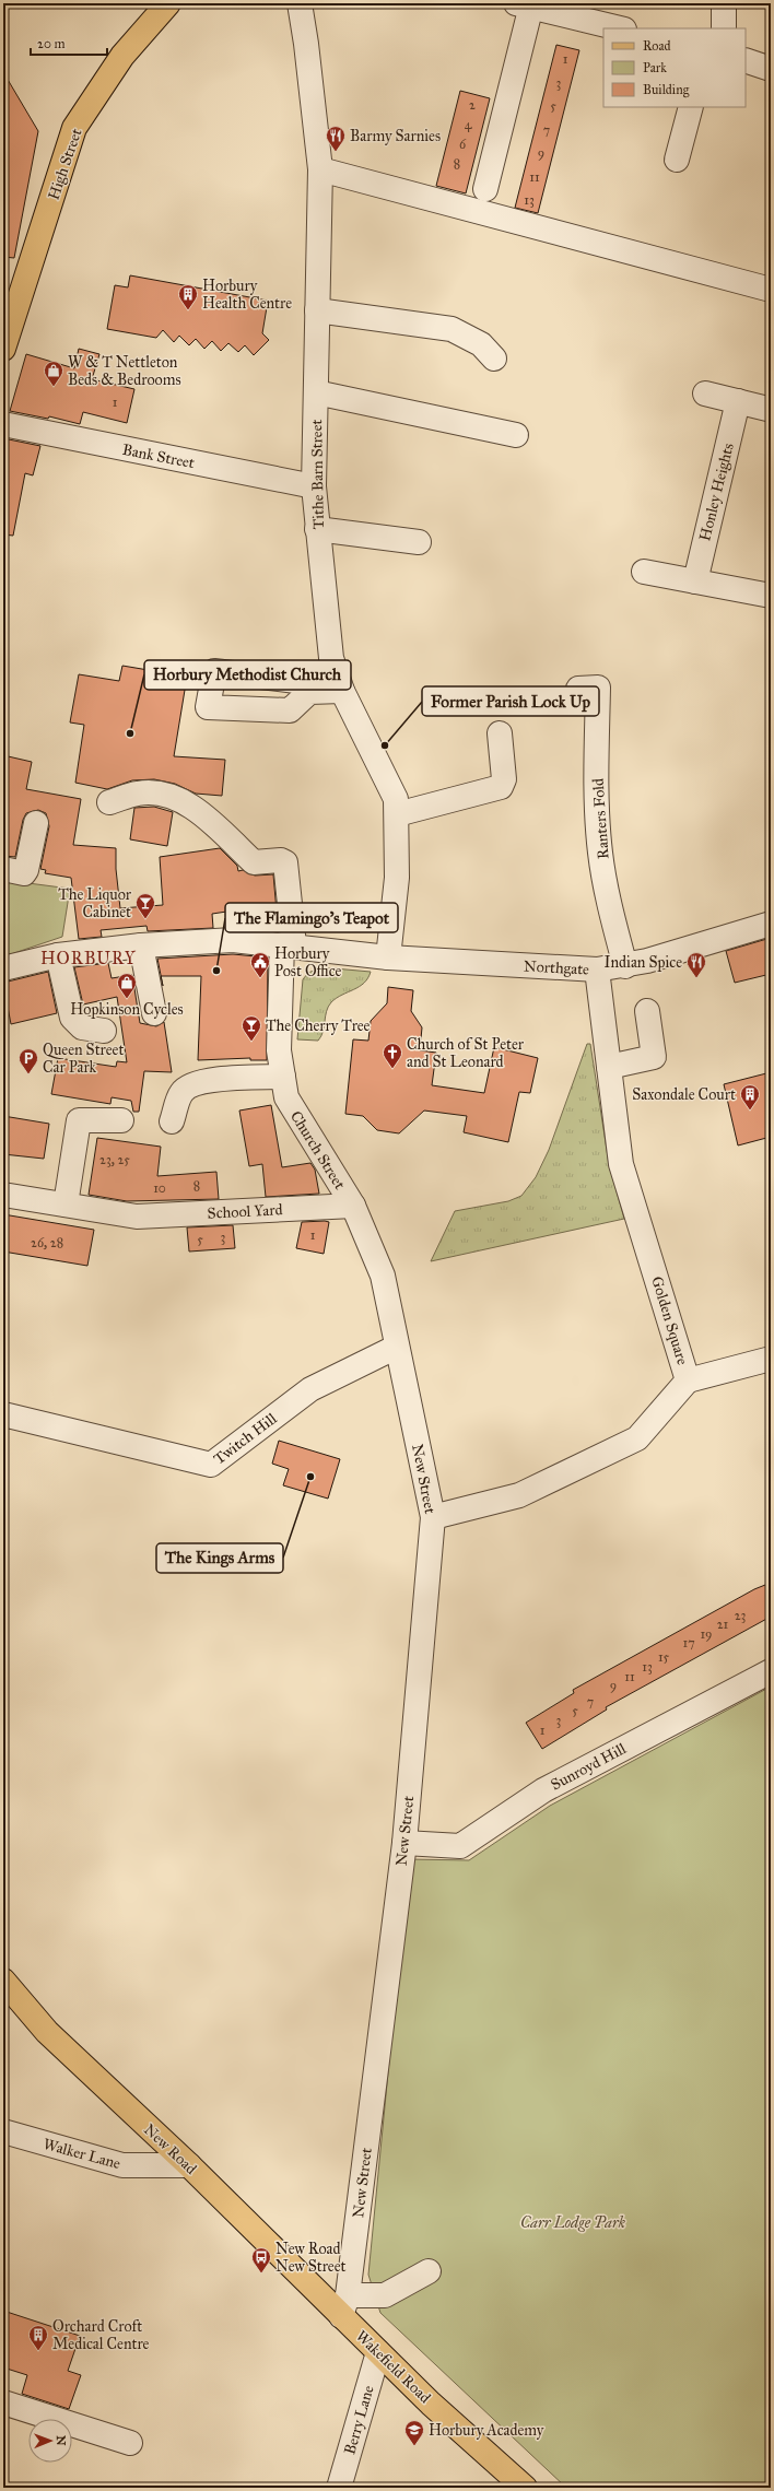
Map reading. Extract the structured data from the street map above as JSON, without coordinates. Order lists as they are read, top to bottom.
{
  "streets": {
    "main road": ["High Street", "New Road", "Wakefield Road"],
    "street": [
      "Bank Street",
      "Tithe Barn Street",
      "Honley Heights",
      "Ranters Fold",
      "Northgate",
      "Church Street",
      "School Yard",
      "Golden Square",
      "Twitch Hill",
      "New Street",
      "Sunroyd Hill",
      "Walker Lane",
      "Berry Lane"
    ]
  },
  "crossings": [
    ["Bank Street", "Tithe Barn Street"],
    ["Tithe Barn Street", "Northgate"],
    ["Ranters Fold", "Northgate"],
    ["Northgate", "Church Street"],
    ["Northgate", "Golden Square"],
    ["Church Street", "School Yard"],
    ["Church Street", "Twitch Hill"],
    ["Church Street", "New Street"],
    ["Golden Square", "New Street"],
    ["Twitch Hill", "New Street"],
    ["New Street", "Sunroyd Hill"],
    ["New Street", "New Road"],
    ["New Street", "Wakefield Road"],
    ["New Road", "Walker Lane"],
    ["New Road", "Wakefield Road"],
    ["Wakefield Road", "Berry Lane"]
  ],
  "districts": ["HORBURY"],
  "parks": ["Carr Lodge Park"],
  "places": {
    "restaurant": ["Barmy Sarnies", "Indian Spice"],
    "building": ["Horbury Health Centre", "Saxondale Court", "Orchard Croft Medical Centre"],
    "shop": ["W & T Nettleton Beds & Bedrooms", "Hopkinson Cycles"],
    "other": [
      "Horbury Methodist Church",
      "Former Parish Lock Up",
      "The Flamingo's Teapot",
      "The Kings Arms"
    ],
    "bar": ["The Liquor Cabinet", "The Cherry Tree"],
    "public building": ["Horbury Post Office"],
    "church": ["Church of St Peter and St Leonard"],
    "parking": ["Queen Street Car Park"],
    "bus stop": ["New Road New Street"],
    "school or university": ["Horbury Academy"]
  },
  "house_numbers": [
    "1",
    "3",
    "2",
    "5",
    "4",
    "7",
    "6",
    "9",
    "8",
    "11",
    "13",
    "1",
    "23, 25",
    "8",
    "10",
    "1",
    "3",
    "5",
    "26, 28",
    "23",
    "21",
    "19",
    "17",
    "15",
    "13",
    "11",
    "9",
    "7",
    "5",
    "3",
    "1"
  ],
  "legend": ["Road", "Park", "Building"],
  "scale_bar": "20 m",
  "north": "right"
}
